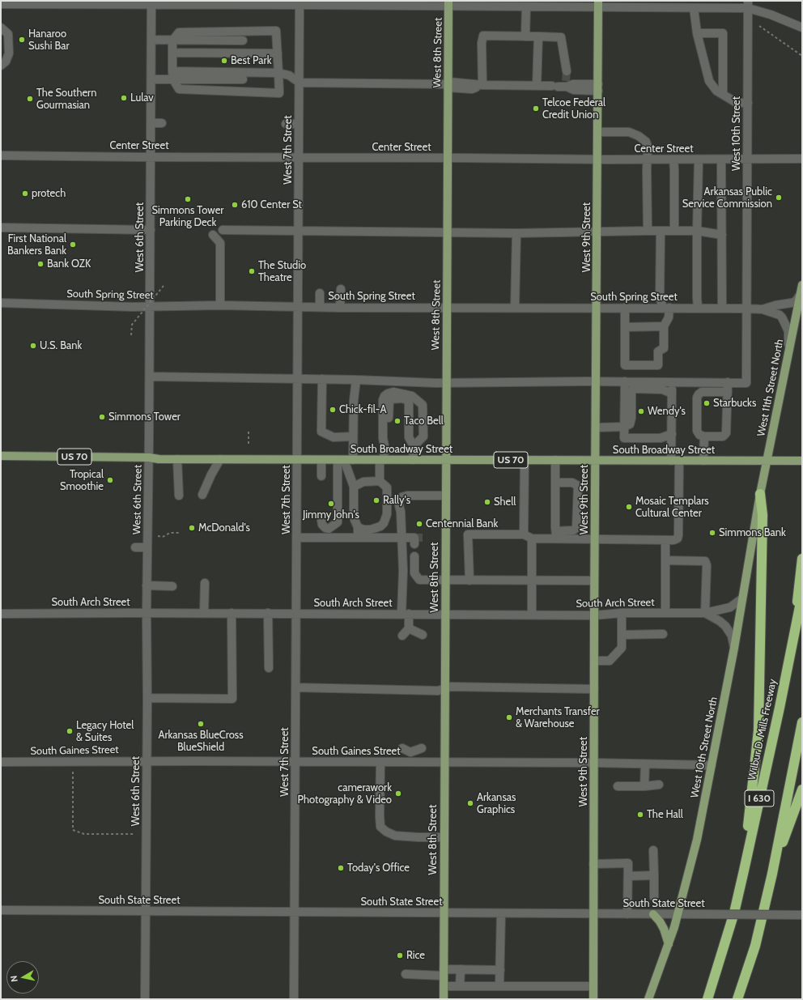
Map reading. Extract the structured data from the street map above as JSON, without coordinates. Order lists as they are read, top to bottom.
{
  "streets": {
    "highway": ["Wilbur D. Mills Freeway", "I 630"],
    "main road": [
      "West 8th Street",
      "West 9th Street",
      "West 11th Street North",
      "South Broadway Street",
      "US 70",
      "West 10th Street North"
    ],
    "street": [
      "West 10th Street",
      "Center Street",
      "West 7th Street",
      "West 6th Street",
      "South Spring Street",
      "South Arch Street",
      "South Gaines Street",
      "South State Street"
    ]
  },
  "crossings": [
    ["West 8th Street", "Center Street"],
    ["West 8th Street", "South Spring Street"],
    ["West 8th Street", "South Broadway Street"],
    ["West 8th Street", "South Arch Street"],
    ["West 8th Street", "South Gaines Street"],
    ["West 8th Street", "South State Street"],
    ["West 10th Street", "Center Street"],
    ["West 10th Street", "South Spring Street"],
    ["Center Street", "West 7th Street"],
    ["Center Street", "West 6th Street"],
    ["Center Street", "West 9th Street"],
    ["West 7th Street", "South Spring Street"],
    ["West 7th Street", "South Broadway Street"],
    ["West 7th Street", "South Arch Street"],
    ["West 7th Street", "South Gaines Street"],
    ["West 7th Street", "South State Street"],
    ["West 6th Street", "South Spring Street"],
    ["West 6th Street", "South Broadway Street"],
    ["West 6th Street", "South Arch Street"],
    ["West 6th Street", "South Gaines Street"],
    ["West 6th Street", "South State Street"],
    ["West 9th Street", "South Spring Street"],
    ["West 9th Street", "South Broadway Street"],
    ["West 9th Street", "South Arch Street"],
    ["West 9th Street", "South Gaines Street"],
    ["West 9th Street", "South State Street"],
    ["South Spring Street", "West 11th Street North"],
    ["West 11th Street North", "South Broadway Street"],
    ["West 11th Street North", "West 10th Street North"],
    ["South Arch Street", "West 10th Street North"],
    ["West 10th Street North", "South Gaines Street"],
    ["West 10th Street North", "South State Street"]
  ],
  "places": [
    "Hanaroo Sushi Bar",
    "Best Park",
    "Lulav",
    "The Southern Gourmasian",
    "Telcoe Federal Credit Union",
    "protech",
    "Arkansas Public Service Commission",
    "Simmons Tower Parking Deck",
    "610 Center St",
    "First National Bankers Bank",
    "Bank OZK",
    "The Studio Theatre",
    "U.S. Bank",
    "Starbucks",
    "Chick-fil-A",
    "Wendy's",
    "Simmons Tower",
    "Taco Bell",
    "Tropical Smoothie",
    "Rally's",
    "Shell",
    "Jimmy John's",
    "Mosaic Templars Cultural Center",
    "Centennial Bank",
    "McDonald's",
    "Simmons Bank",
    "Merchants Transfer & Warehouse",
    "Arkansas BlueCross BlueShield",
    "Legacy Hotel & Suites",
    "camerawork Photography & Video",
    "Arkansas Graphics",
    "The Hall",
    "Today's Office",
    "Rice"
  ],
  "north": "left"
}
